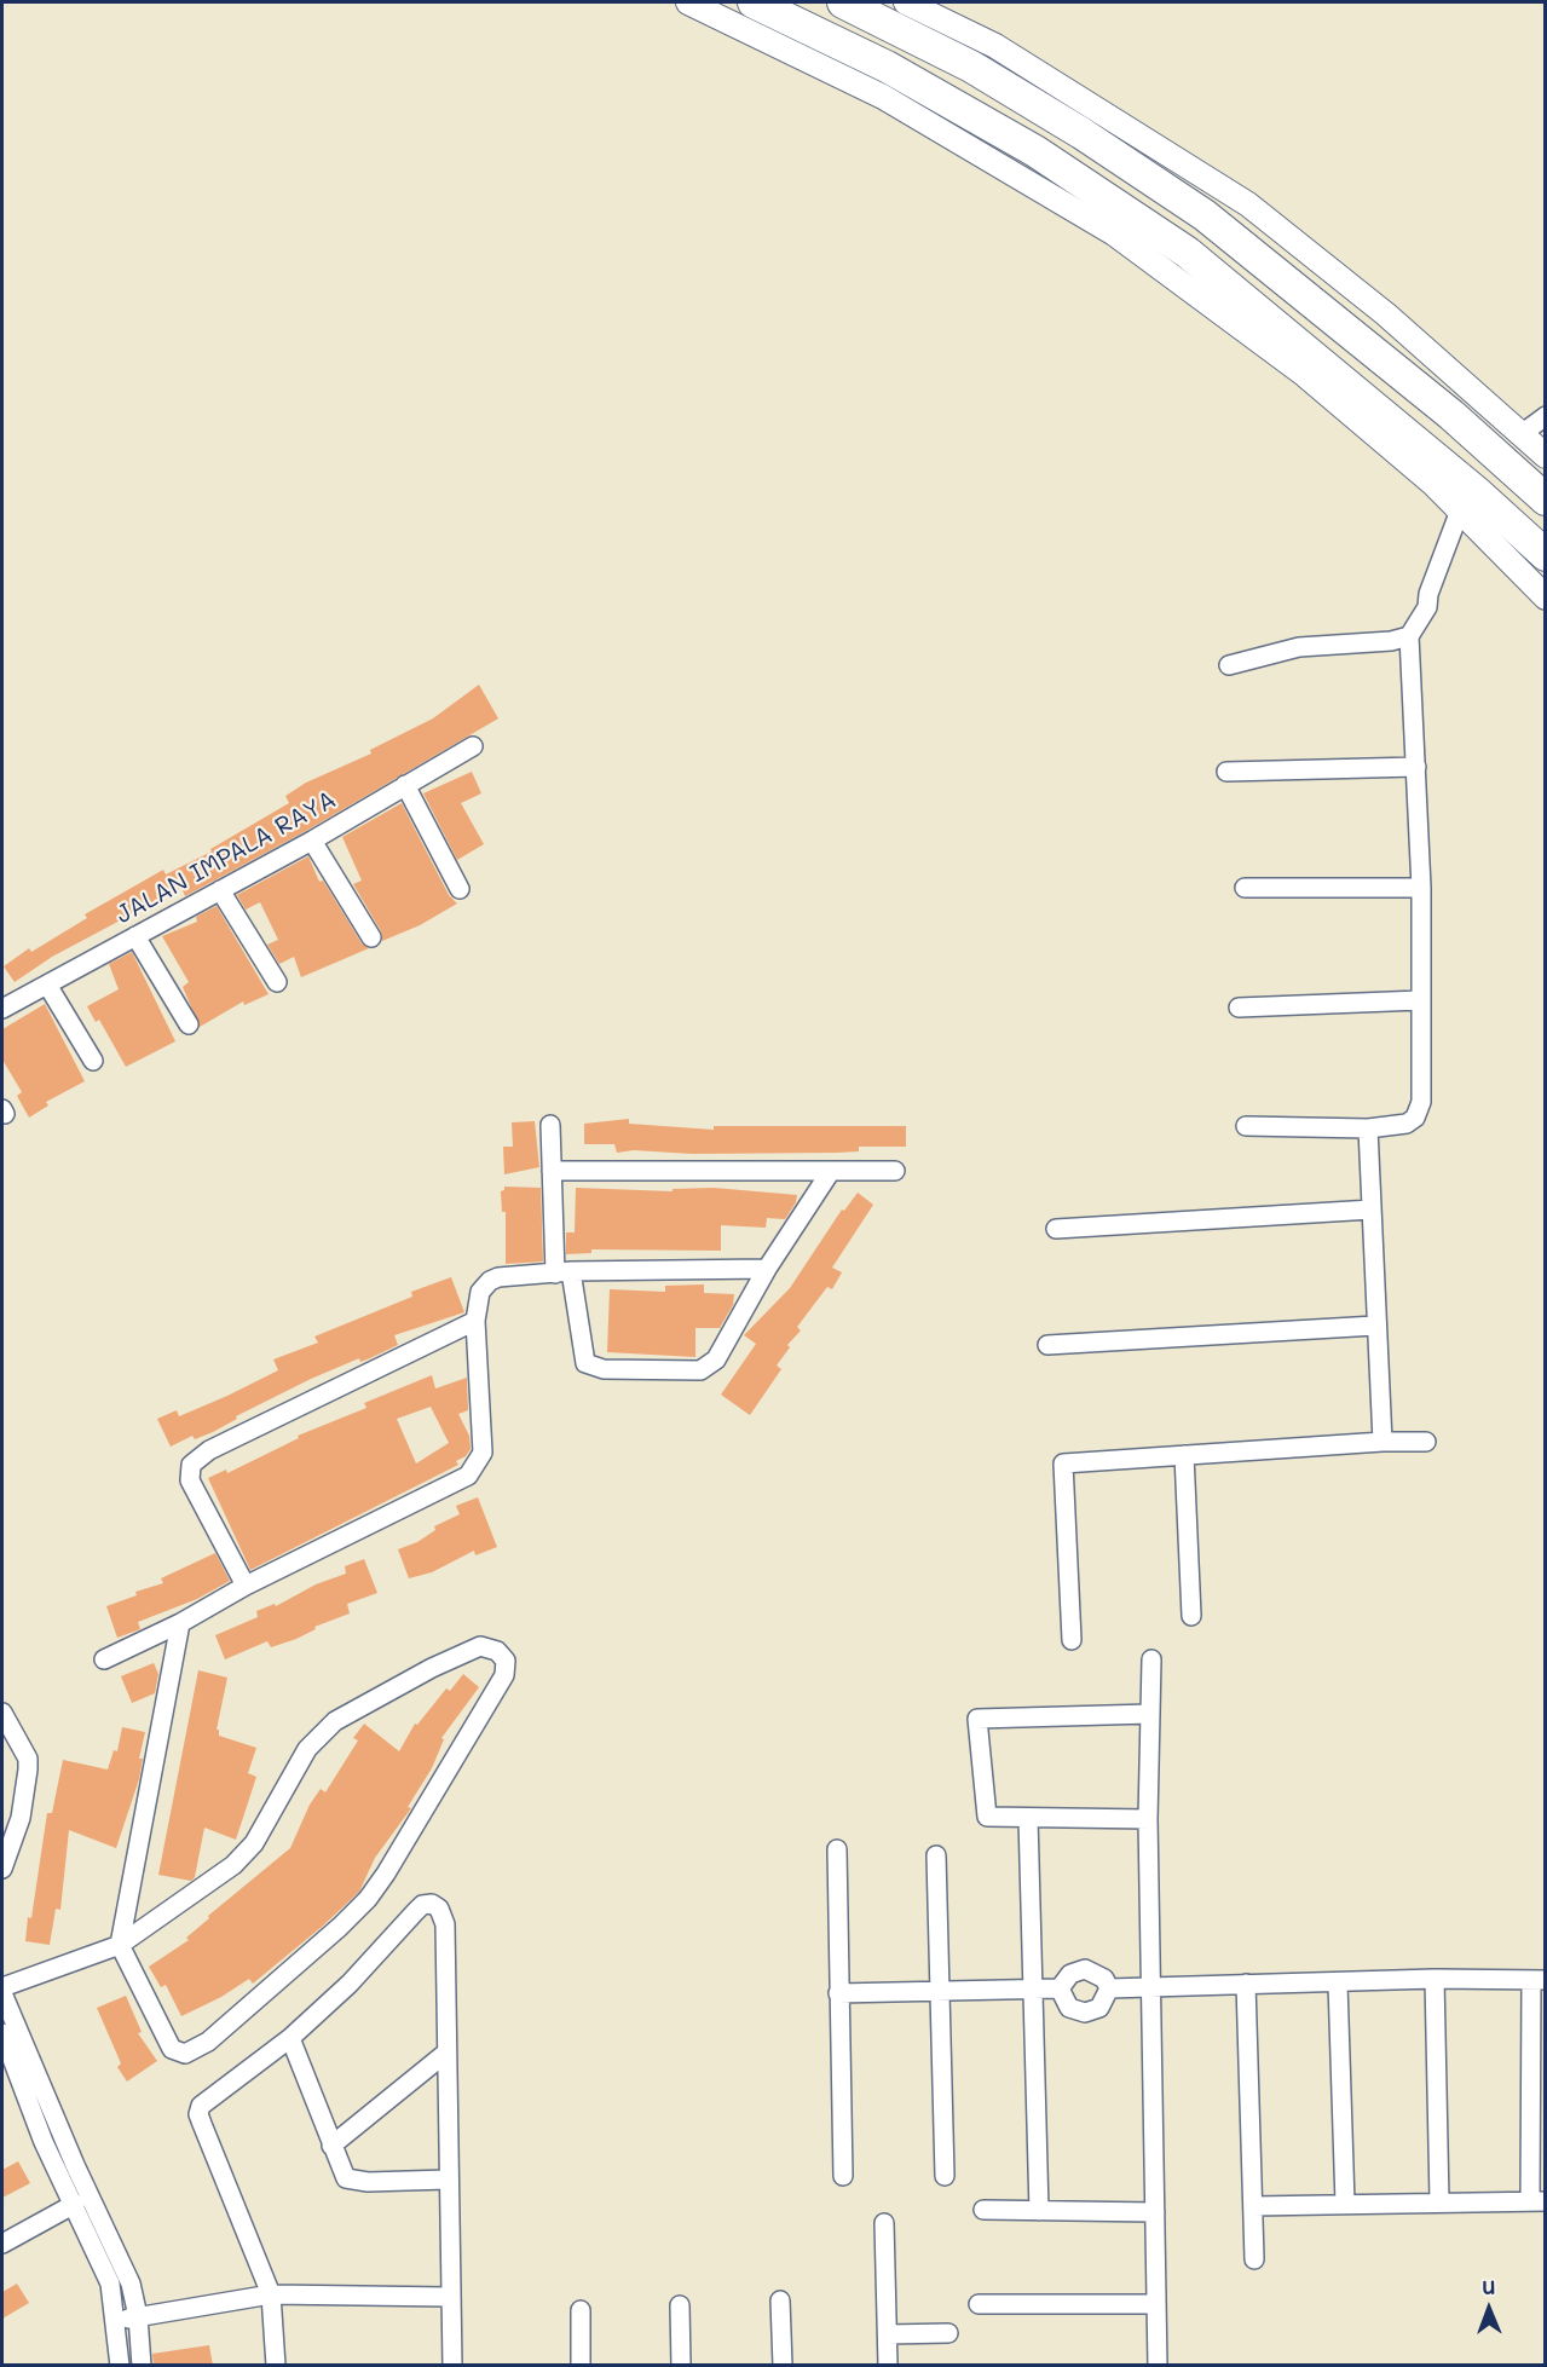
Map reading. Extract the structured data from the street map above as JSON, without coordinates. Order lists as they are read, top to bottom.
{
  "streets": {
    "street": ["JALAN IMPALA RAYA"]
  },
  "north": "top"
}
